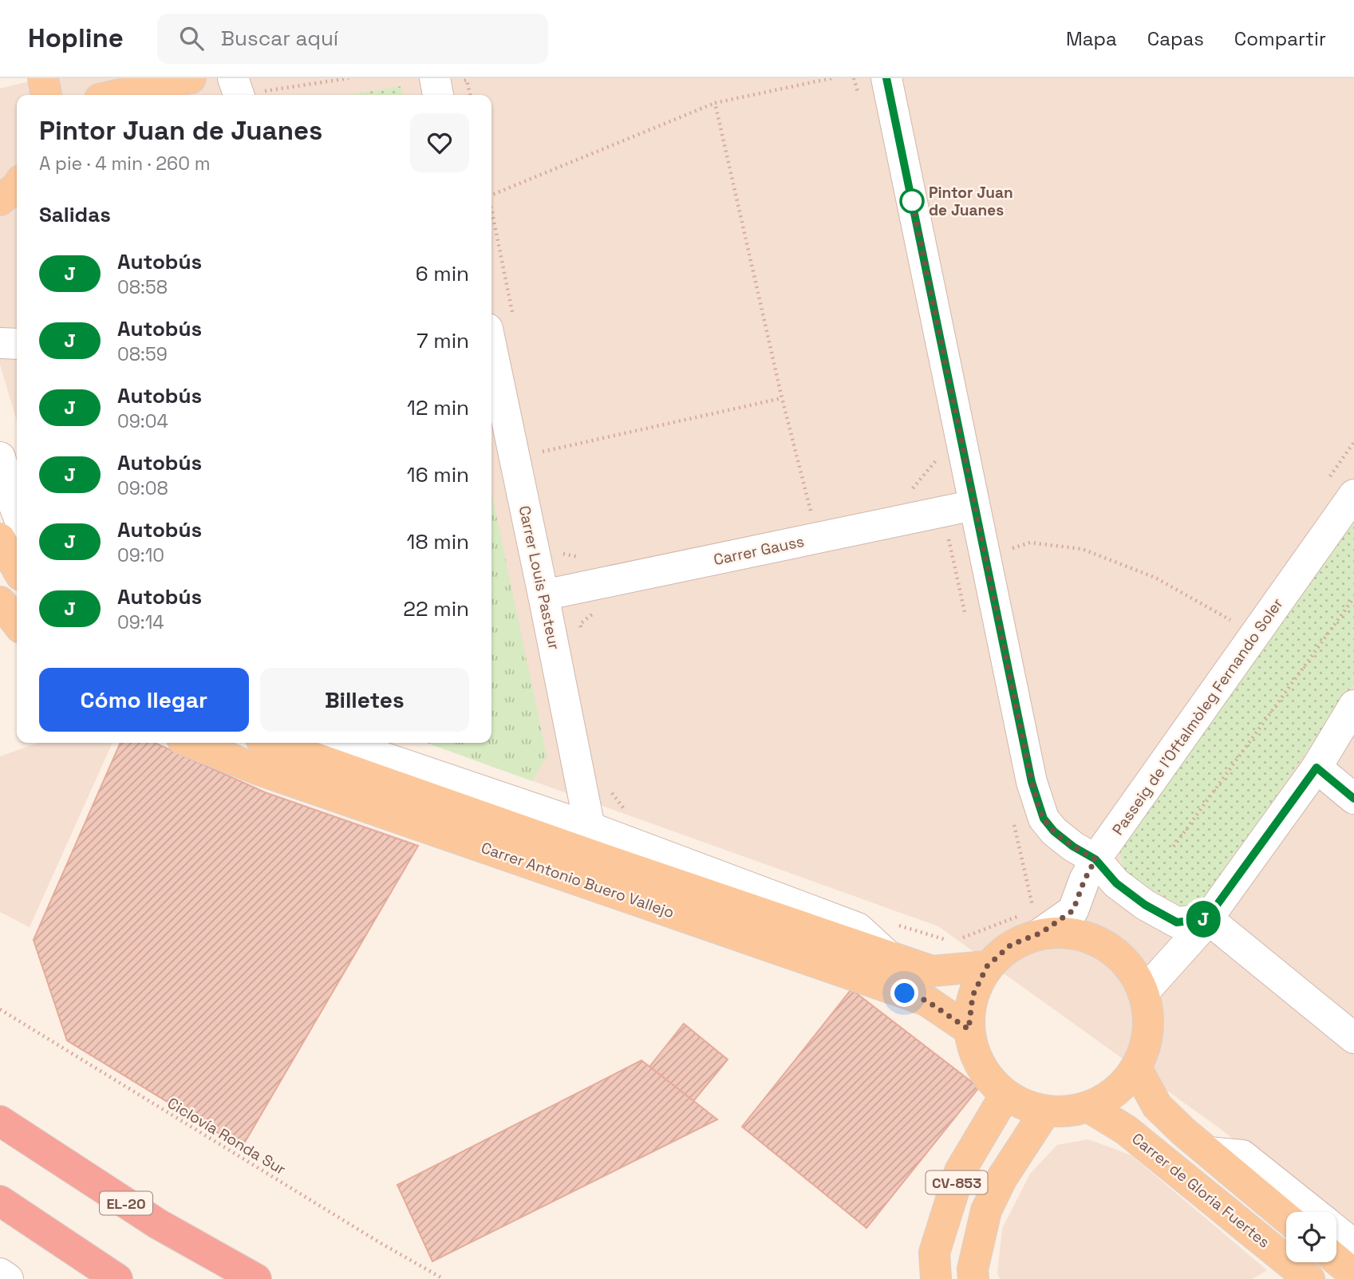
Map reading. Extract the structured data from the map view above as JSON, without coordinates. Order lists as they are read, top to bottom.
{
  "streets": {
    "highway": ["EL-20"],
    "main road": ["Carrer Antonio Buero Vallejo", "CV-853", "Carrer de Gloria Fuertes"],
    "street": ["Carrer Gauss", "Carrer Louis Pasteur", "Passeig de l'Oftalmòleg Fernando Soler"],
    "path": ["Ciclovía Ronda Sur"]
  },
  "crossings": [
    ["Carrer Gauss", "Carrer Louis Pasteur"],
    ["Passeig de l'Oftalmòleg Fernando Soler", "Carrer Antonio Buero Vallejo"],
    ["Passeig de l'Oftalmòleg Fernando Soler", "CV-853"],
    ["Passeig de l'Oftalmòleg Fernando Soler", "Carrer de Gloria Fuertes"],
    ["Carrer Antonio Buero Vallejo", "CV-853"],
    ["Carrer Antonio Buero Vallejo", "Carrer de Gloria Fuertes"],
    ["CV-853", "Carrer de Gloria Fuertes"]
  ],
  "places": ["Pintor Juan de Juanes"],
  "lines": ["bus line J"],
  "page": {
    "header": "Hopline",
    "search": "Buscar aquí",
    "nav": ["Mapa", "Capas", "Compartir"],
    "on_map": "J",
    "heading": [
      ["Pintor Juan de Juanes", "A pie · 4 min · 260 m"],
      "Salidas"
    ],
    "list": [
      {
        "mark": "J",
        "name": "Autobús",
        "note": "08:58",
        "value": "6 min"
      },
      {
        "mark": "J",
        "name": "Autobús",
        "note": "08:59",
        "value": "7 min"
      },
      {
        "mark": "J",
        "name": "Autobús",
        "note": "09:04",
        "value": "12 min"
      },
      {
        "mark": "J",
        "name": "Autobús",
        "note": "09:08",
        "value": "16 min"
      },
      {
        "mark": "J",
        "name": "Autobús",
        "note": "09:10",
        "value": "18 min"
      },
      {
        "mark": "J",
        "name": "Autobús",
        "note": "09:14",
        "value": "22 min"
      }
    ],
    "buttons": ["Cómo llegar", "Billetes"]
  }
}
